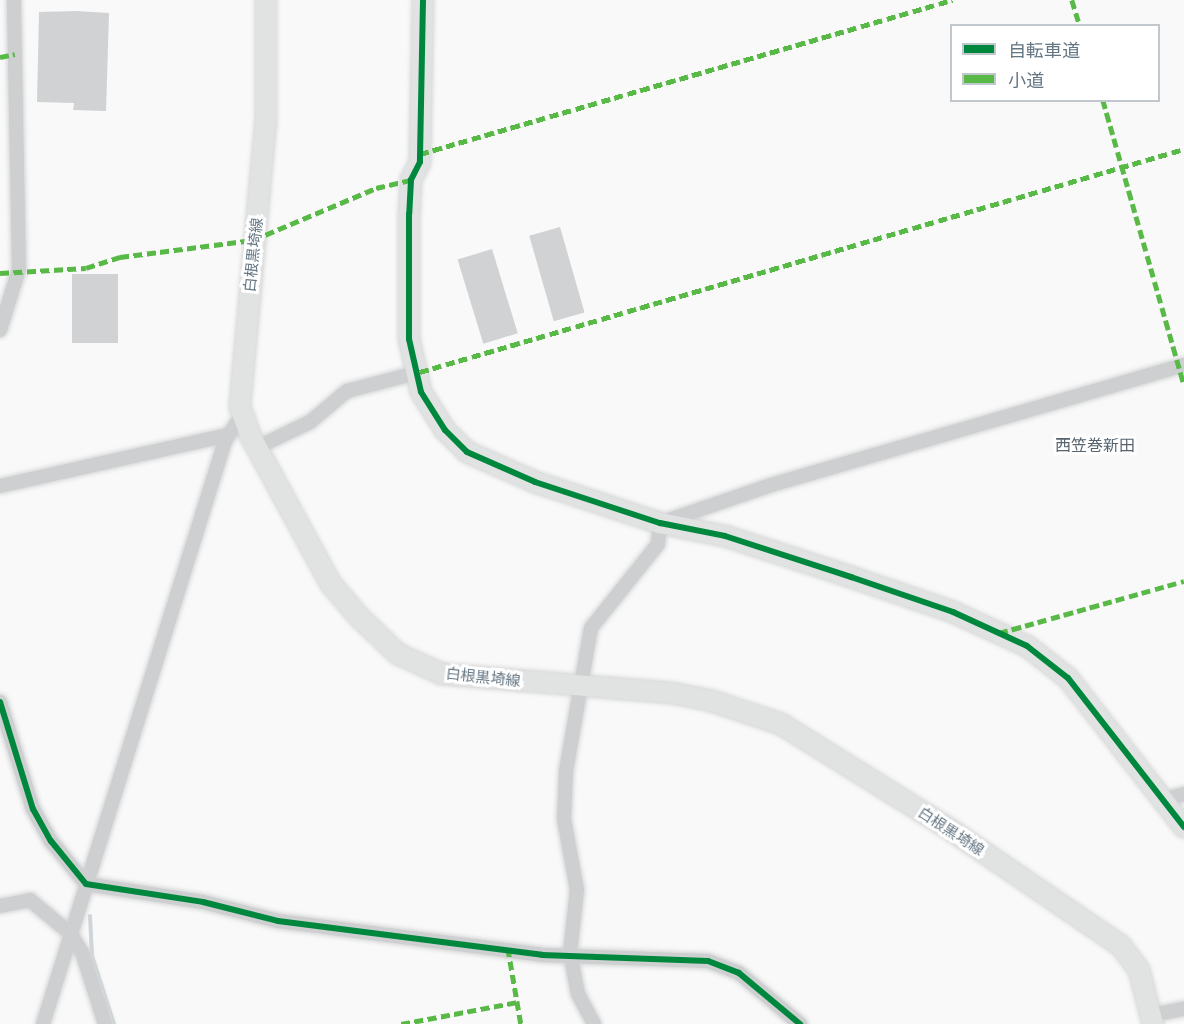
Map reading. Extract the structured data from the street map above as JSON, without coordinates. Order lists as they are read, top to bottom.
{
  "streets": {
    "main road": ["白根黒埼線"]
  },
  "districts": ["西笠巻新田"],
  "legend": ["自転車道", "小道"]
}
